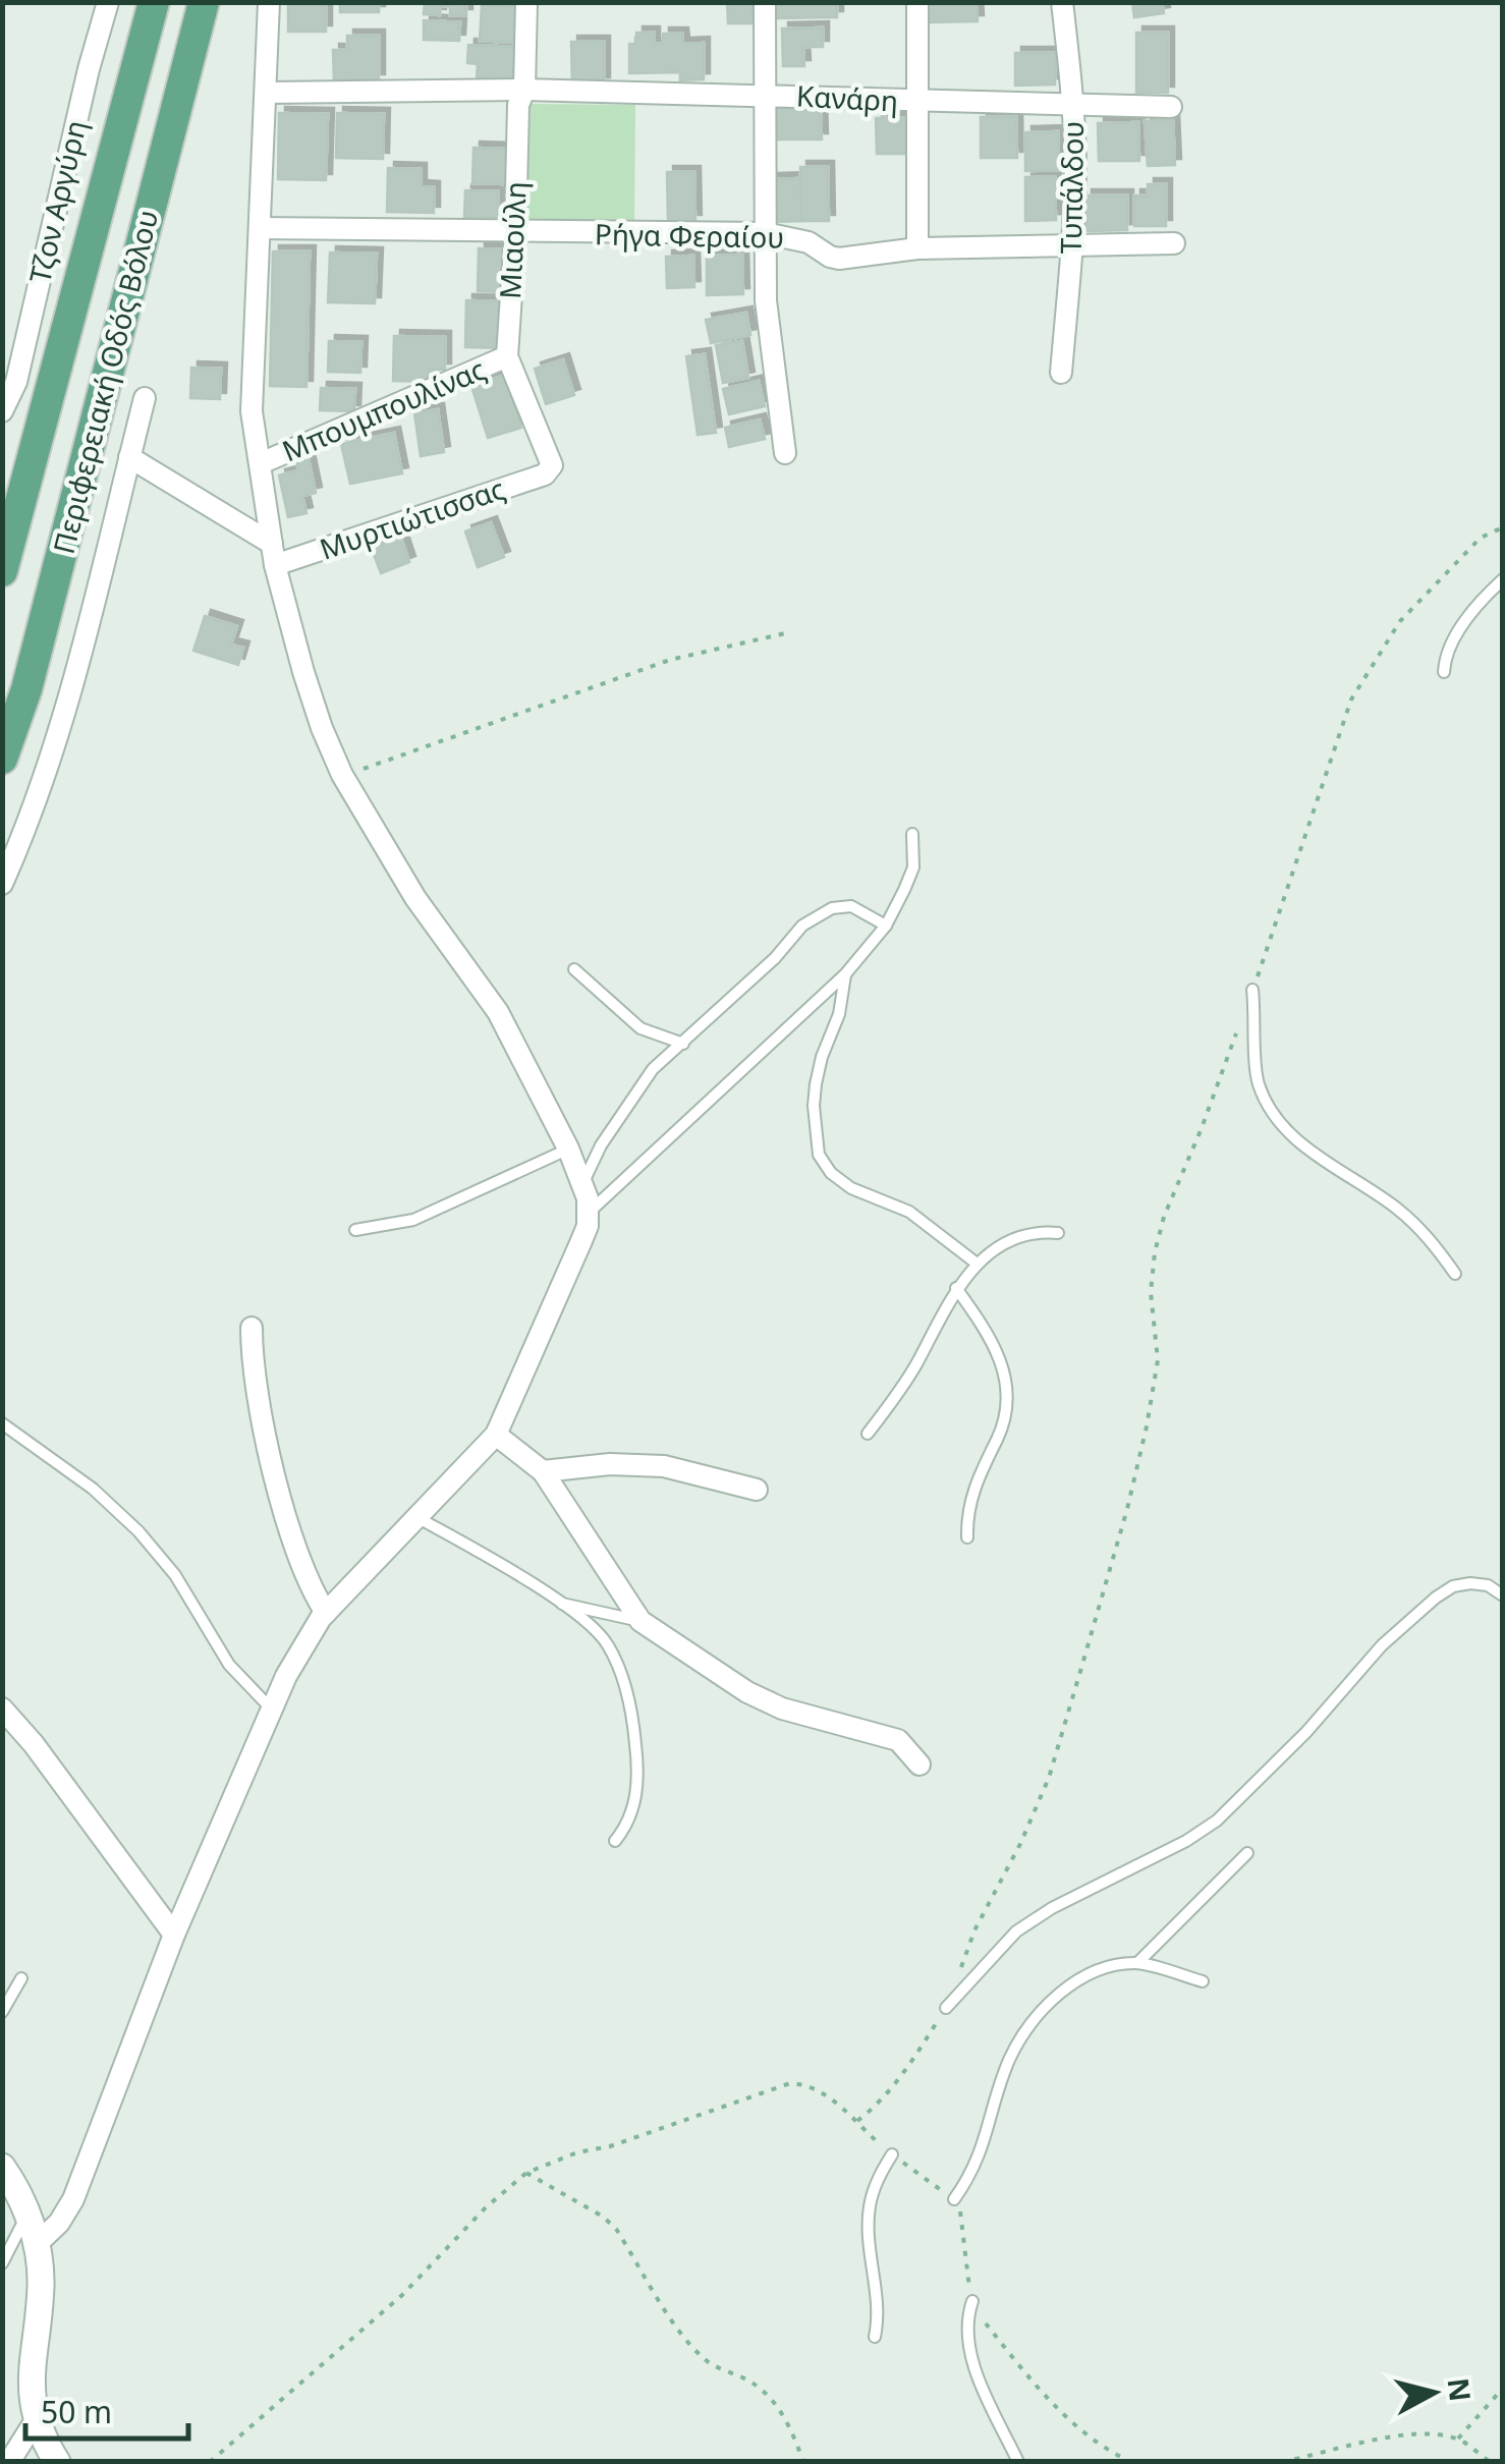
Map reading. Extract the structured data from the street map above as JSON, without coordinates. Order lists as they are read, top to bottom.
{
  "streets": {
    "main road": ["Περιφερειακή Οδός Βόλου"],
    "street": [
      "Κανάρη",
      "Τυπάλδου",
      "Τζον Αργύρη",
      "Ρήγα Φεραίου",
      "Μιαούλη",
      "Μπουμπουλίνας",
      "Μυρτιώτισσας"
    ]
  },
  "crossings": [
    ["Κανάρη", "Τυπάλδου"],
    ["Κανάρη", "Μιαούλη"],
    ["Τυπάλδου", "Ρήγα Φεραίου"],
    ["Ρήγα Φεραίου", "Μιαούλη"],
    ["Μιαούλη", "Μπουμπουλίνας"],
    ["Μιαούλη", "Μυρτιώτισσας"]
  ],
  "scale_bar": "50 m",
  "north": "right"
}
